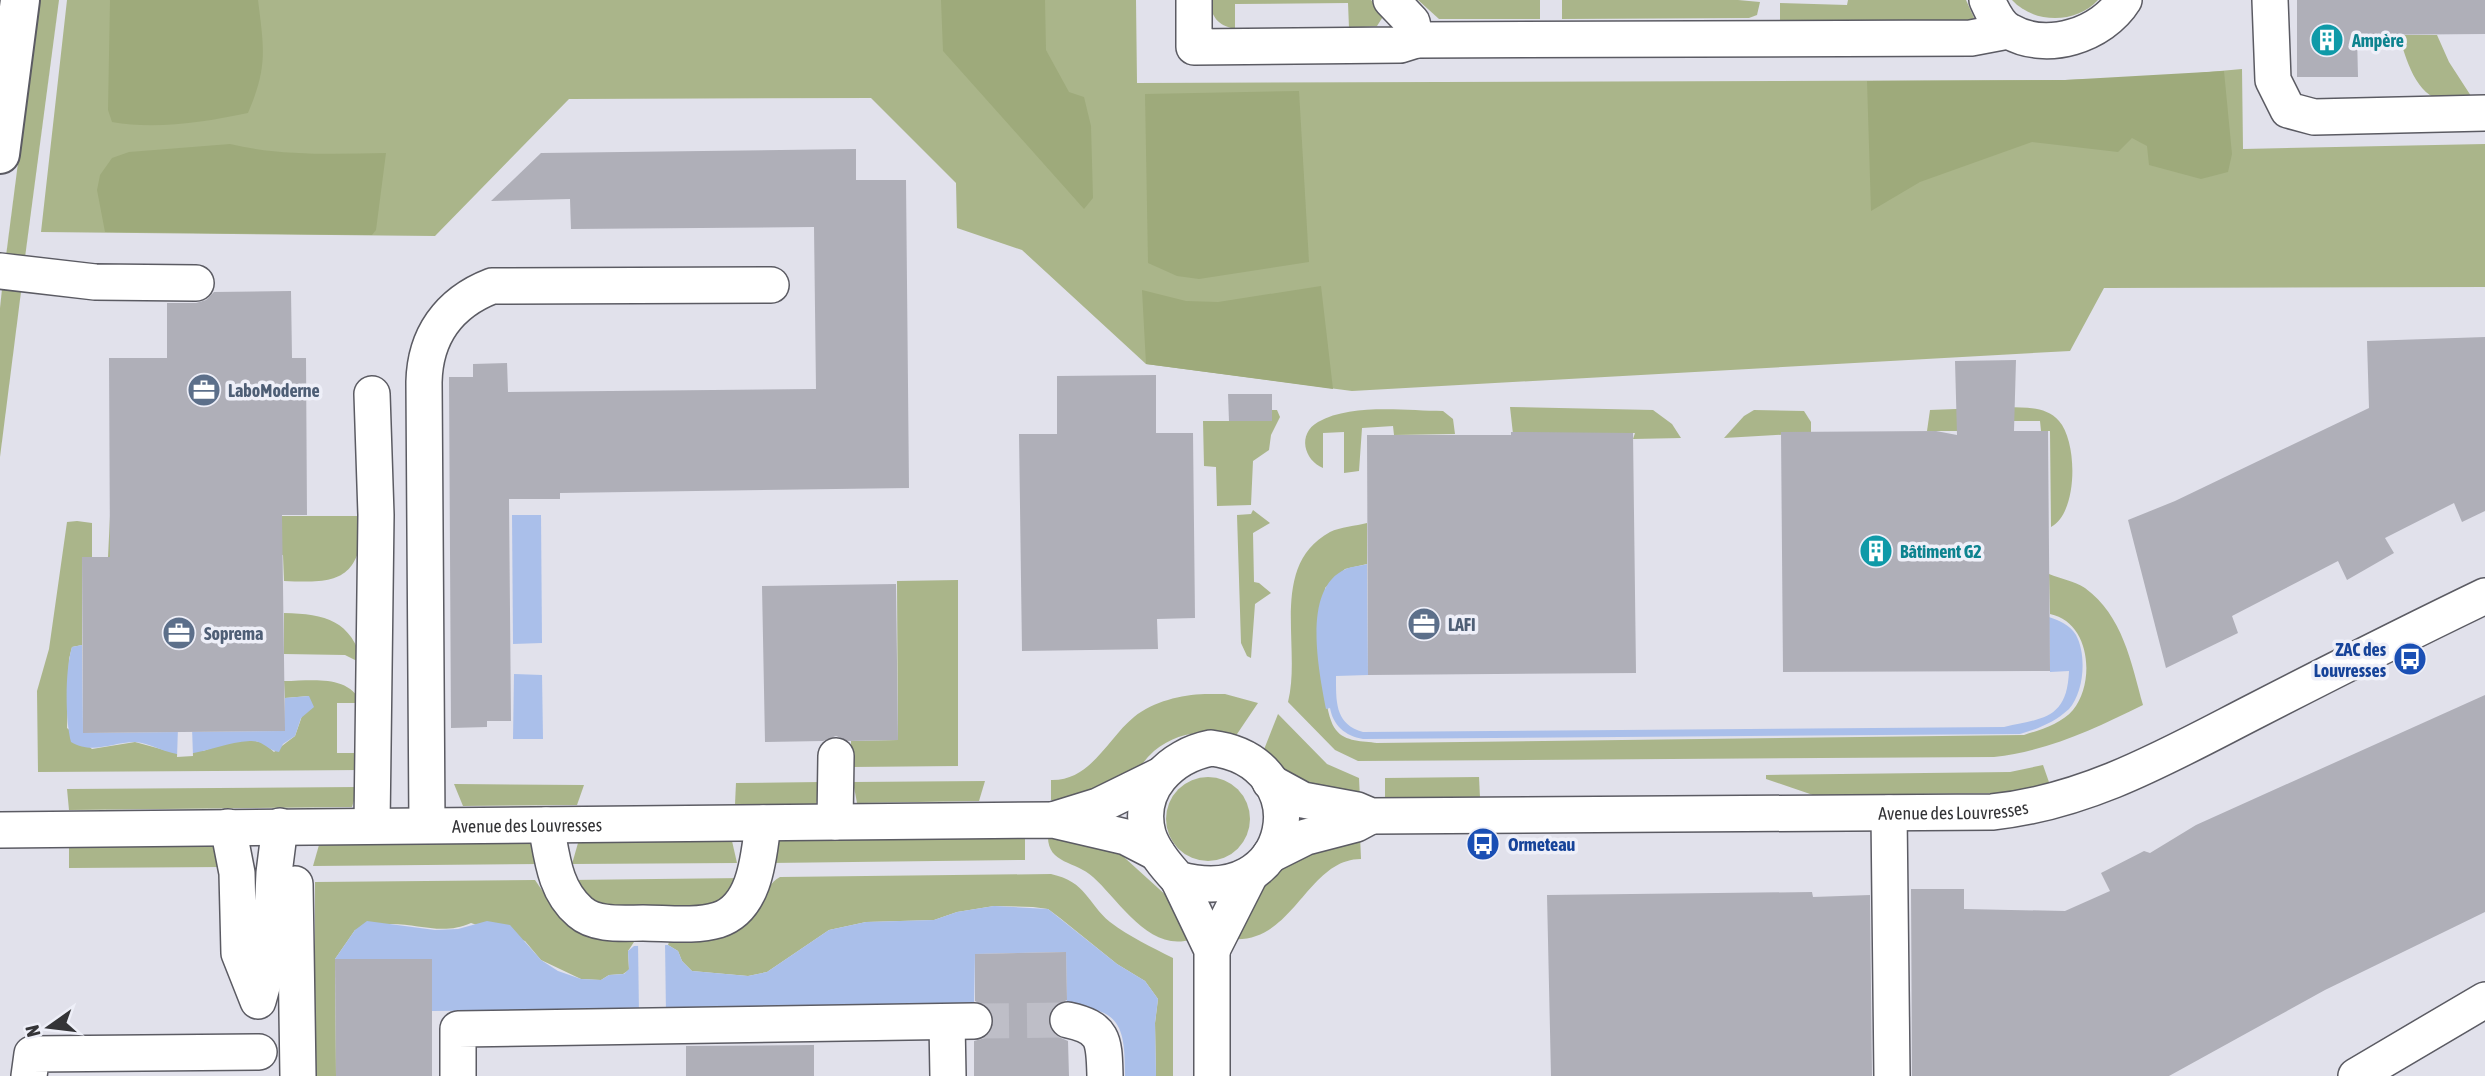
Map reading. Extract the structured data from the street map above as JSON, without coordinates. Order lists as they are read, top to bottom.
{
  "streets": {
    "street": ["Avenue des Louvresses"]
  },
  "places": {
    "building": ["Ampère", "Bâtiment G2"],
    "office": ["LaboModerne", "LAFI", "Soprema"],
    "bus stop": ["ZAC des Louvresses", "Ormeteau"]
  },
  "north": "left"
}
